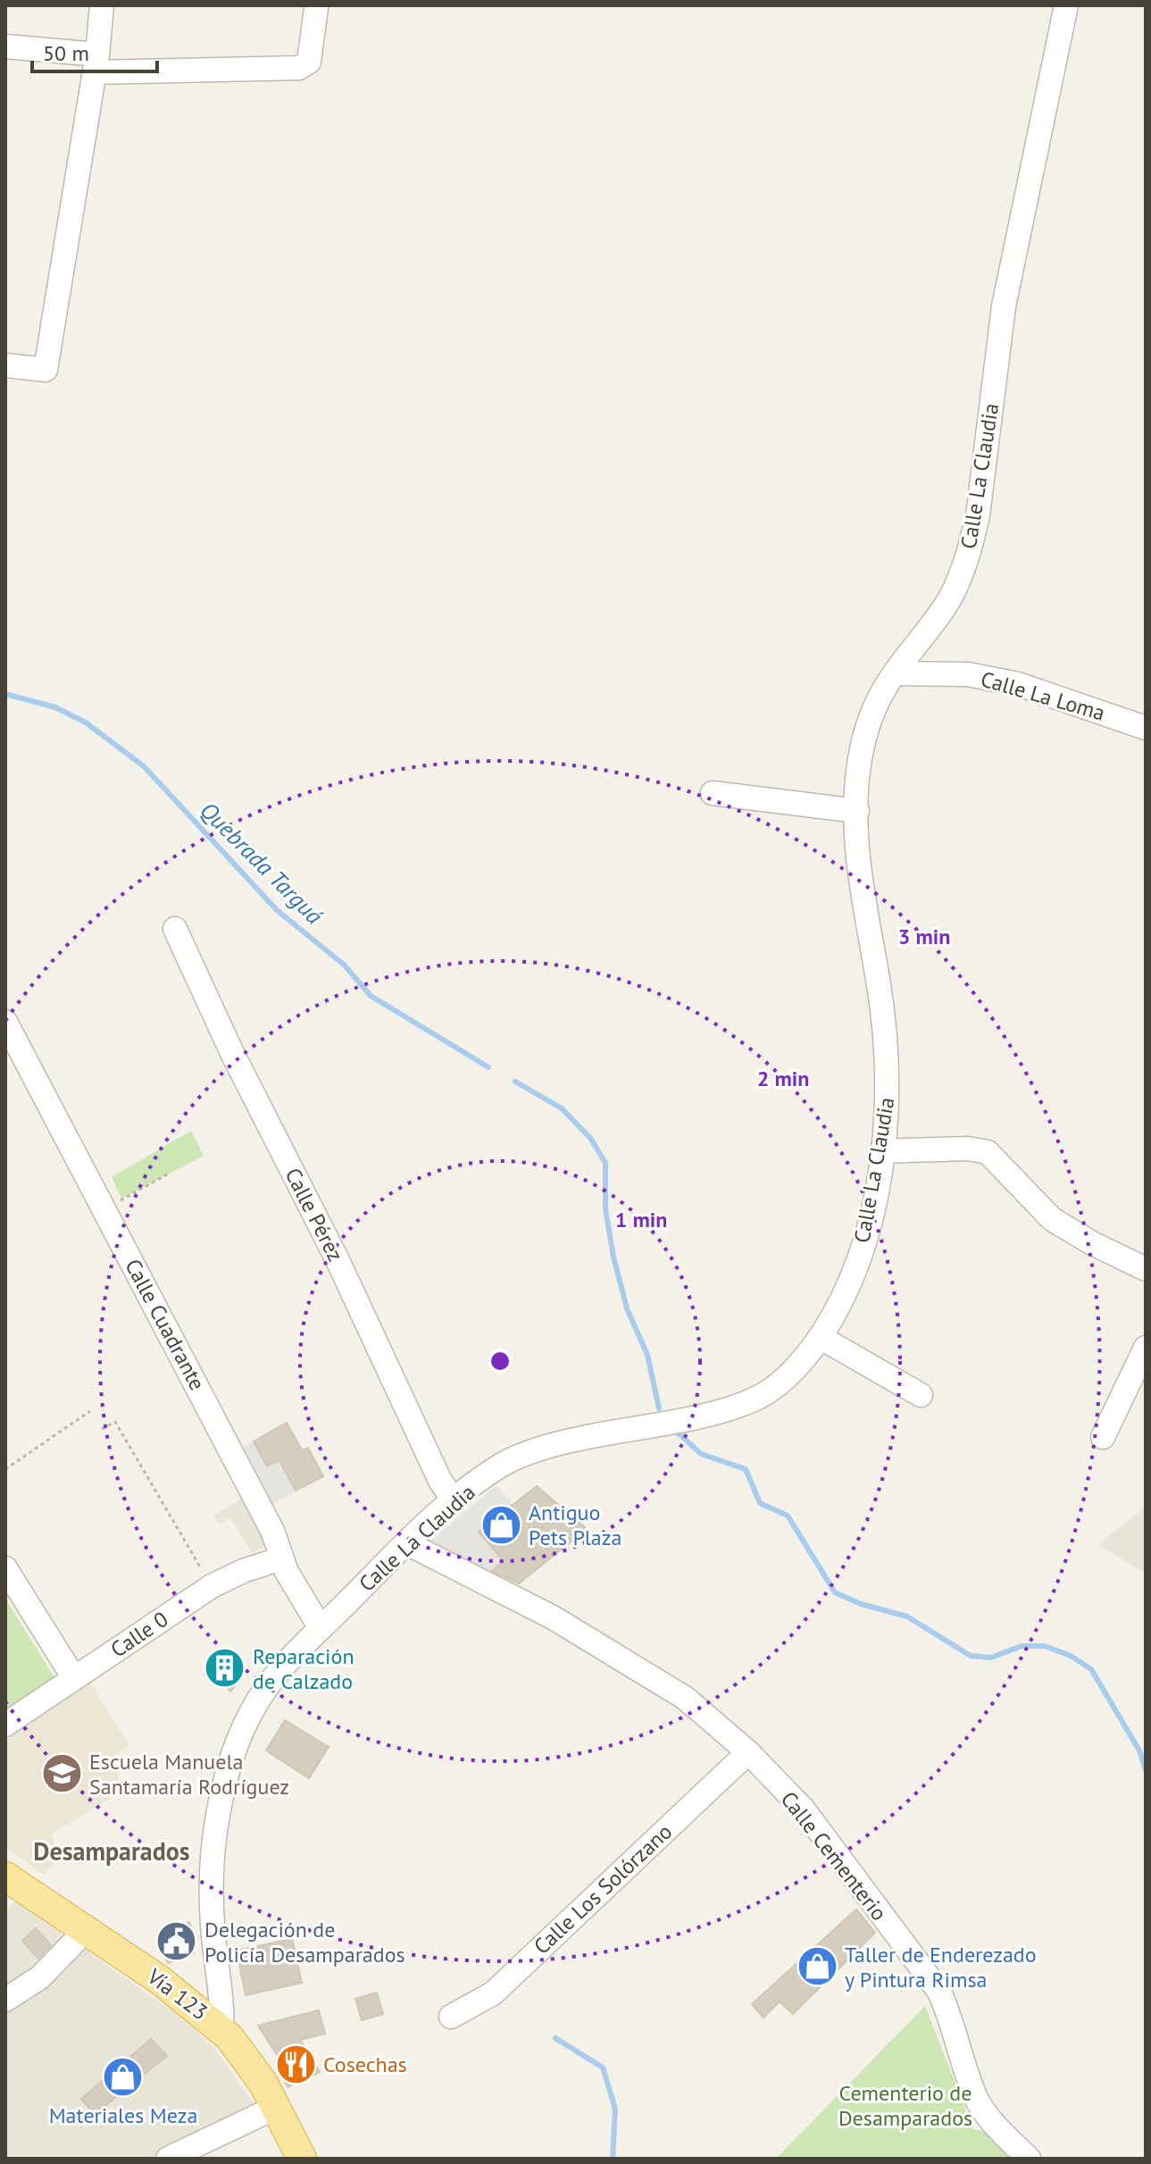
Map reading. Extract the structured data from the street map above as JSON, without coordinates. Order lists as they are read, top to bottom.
{
  "streets": {
    "main road": ["Vía 123"],
    "street": [
      "Calle La Claudia",
      "Calle La Loma",
      "Calle Pérez",
      "Calle Cuadrante",
      "Calle 0",
      "Calle Cementerio",
      "Calle Los Solórzano"
    ]
  },
  "crossings": [
    ["Calle La Claudia", "Calle La Loma"],
    ["Calle La Claudia", "Calle Pérez"],
    ["Calle La Claudia", "Calle Cuadrante"],
    ["Calle La Claudia", "Calle Cementerio"],
    ["Calle La Claudia", "Vía 123"],
    ["Calle Cuadrante", "Calle 0"],
    ["Calle Cementerio", "Calle Los Solórzano"]
  ],
  "districts": ["Desamparados"],
  "water": ["Quebrada Targuá"],
  "parks": ["Cementerio de Desamparados"],
  "places": {
    "shop": ["Antiguo Pets Plaza", "Taller de Enderezado y Pintura Rimsa", "Materiales Meza"],
    "building": ["Reparación de Calzado"],
    "school or university": ["Escuela Manuela Santamaría Rodríguez"],
    "public building": ["Delegación de Policía Desamparados"],
    "restaurant": ["Cosechas"]
  },
  "scale_bar": "50 m",
  "rings": ["3 min", "2 min", "1 min"]
}
